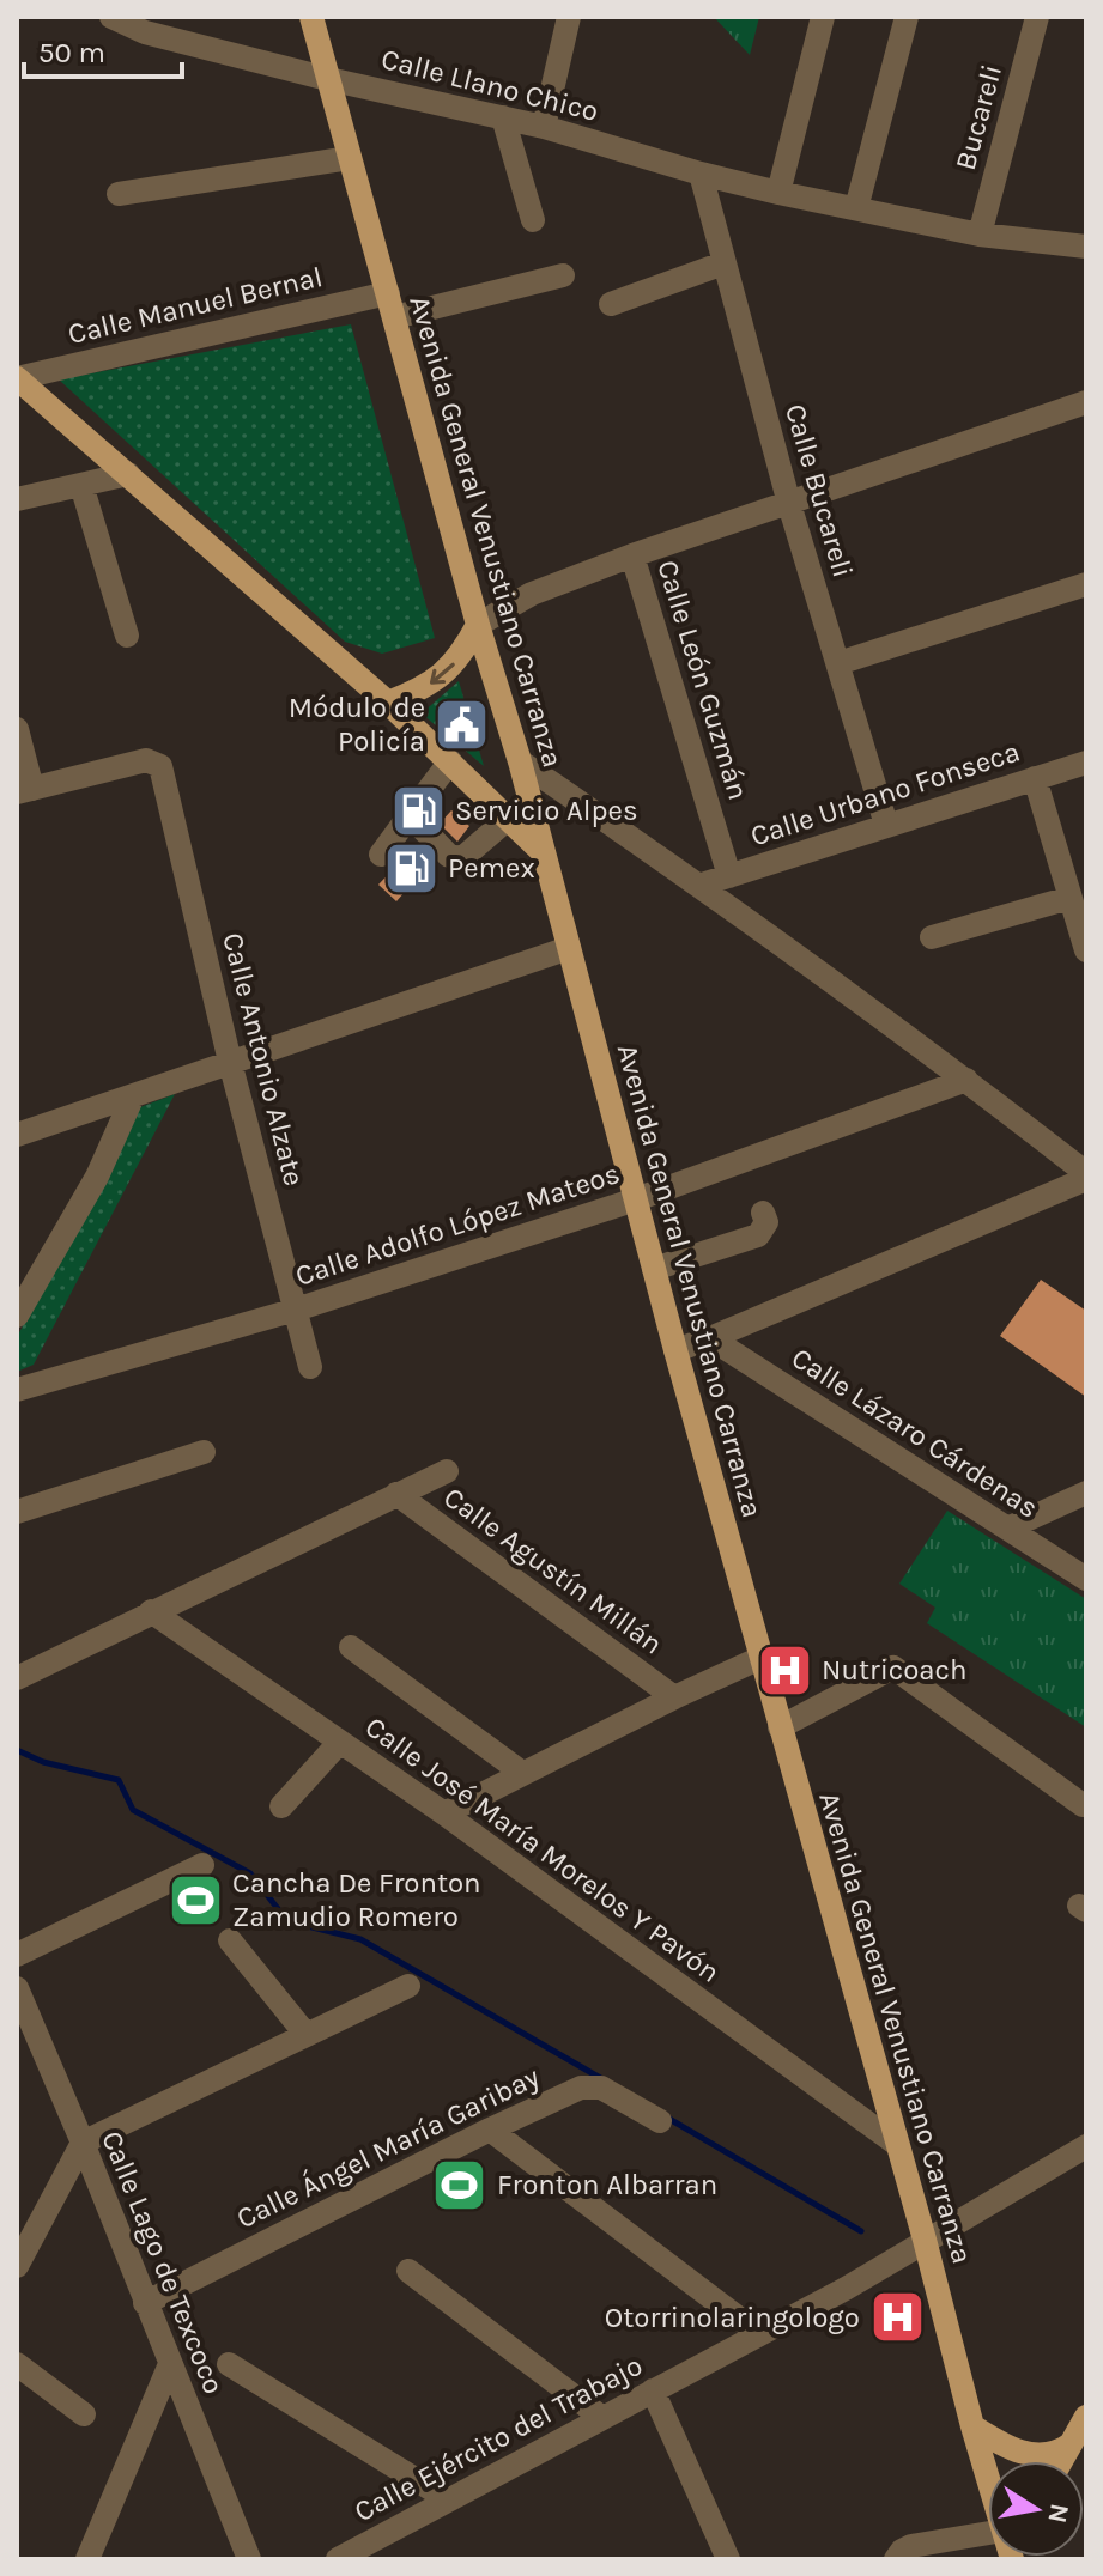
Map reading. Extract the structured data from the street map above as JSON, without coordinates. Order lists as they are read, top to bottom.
{
  "streets": {
    "main road": ["Avenida General Venustiano Carranza"],
    "street": [
      "Calle Llano Chico",
      "Bucareli",
      "Calle Manuel Bernal",
      "Calle Bucareli",
      "Calle León Guzmán",
      "Calle Urbano Fonseca",
      "Calle Antonio Alzate",
      "Calle Adolfo López Mateos",
      "Calle Lázaro Cárdenas",
      "Calle Agustín Millán",
      "Calle José María Morelos Y Pavón",
      "Calle Ángel María Garibay",
      "Calle Lago de Texcoco",
      "Calle Ejército del Trabajo"
    ]
  },
  "crossings": [
    ["Calle Llano Chico", "Bucareli"],
    ["Calle Llano Chico", "Calle Bucareli"],
    ["Calle Llano Chico", "Avenida General Venustiano Carranza"],
    ["Calle Manuel Bernal", "Avenida General Venustiano Carranza"],
    ["Calle Bucareli", "Calle Urbano Fonseca"],
    ["Avenida General Venustiano Carranza", "Calle Adolfo López Mateos"],
    ["Avenida General Venustiano Carranza", "Calle José María Morelos Y Pavón"],
    ["Avenida General Venustiano Carranza", "Calle Ejército del Trabajo"],
    ["Calle León Guzmán", "Calle Urbano Fonseca"],
    ["Calle Antonio Alzate", "Calle Adolfo López Mateos"],
    ["Calle Ángel María Garibay", "Calle Lago de Texcoco"]
  ],
  "places": {
    "public building": ["Módulo de Policía"],
    "fuel station": ["Servicio Alpes", "Pemex"],
    "hospital": ["Nutricoach", "Otorrinolaringologo"],
    "sports": ["Cancha De Fronton Zamudio Romero", "Fronton Albarran"]
  },
  "scale_bar": "50 m",
  "north": "right"
}
